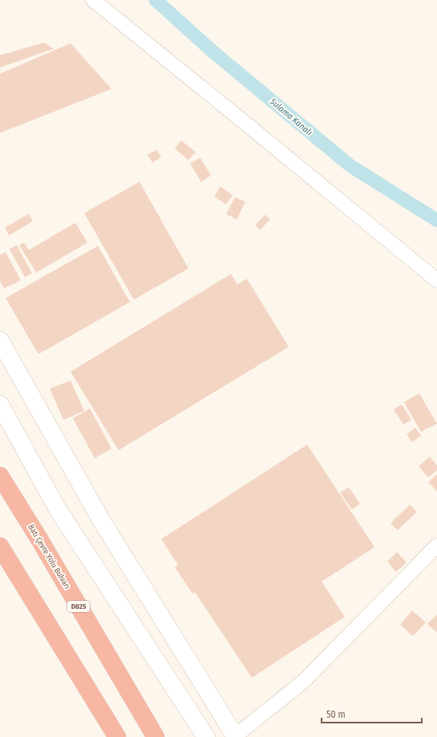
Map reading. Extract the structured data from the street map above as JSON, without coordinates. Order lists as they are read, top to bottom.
{
  "streets": {
    "highway": ["Batı Çevre Yolu Bulvarı", "D825"]
  },
  "water": ["Sulama Kanalı"],
  "scale_bar": "50 m"
}
